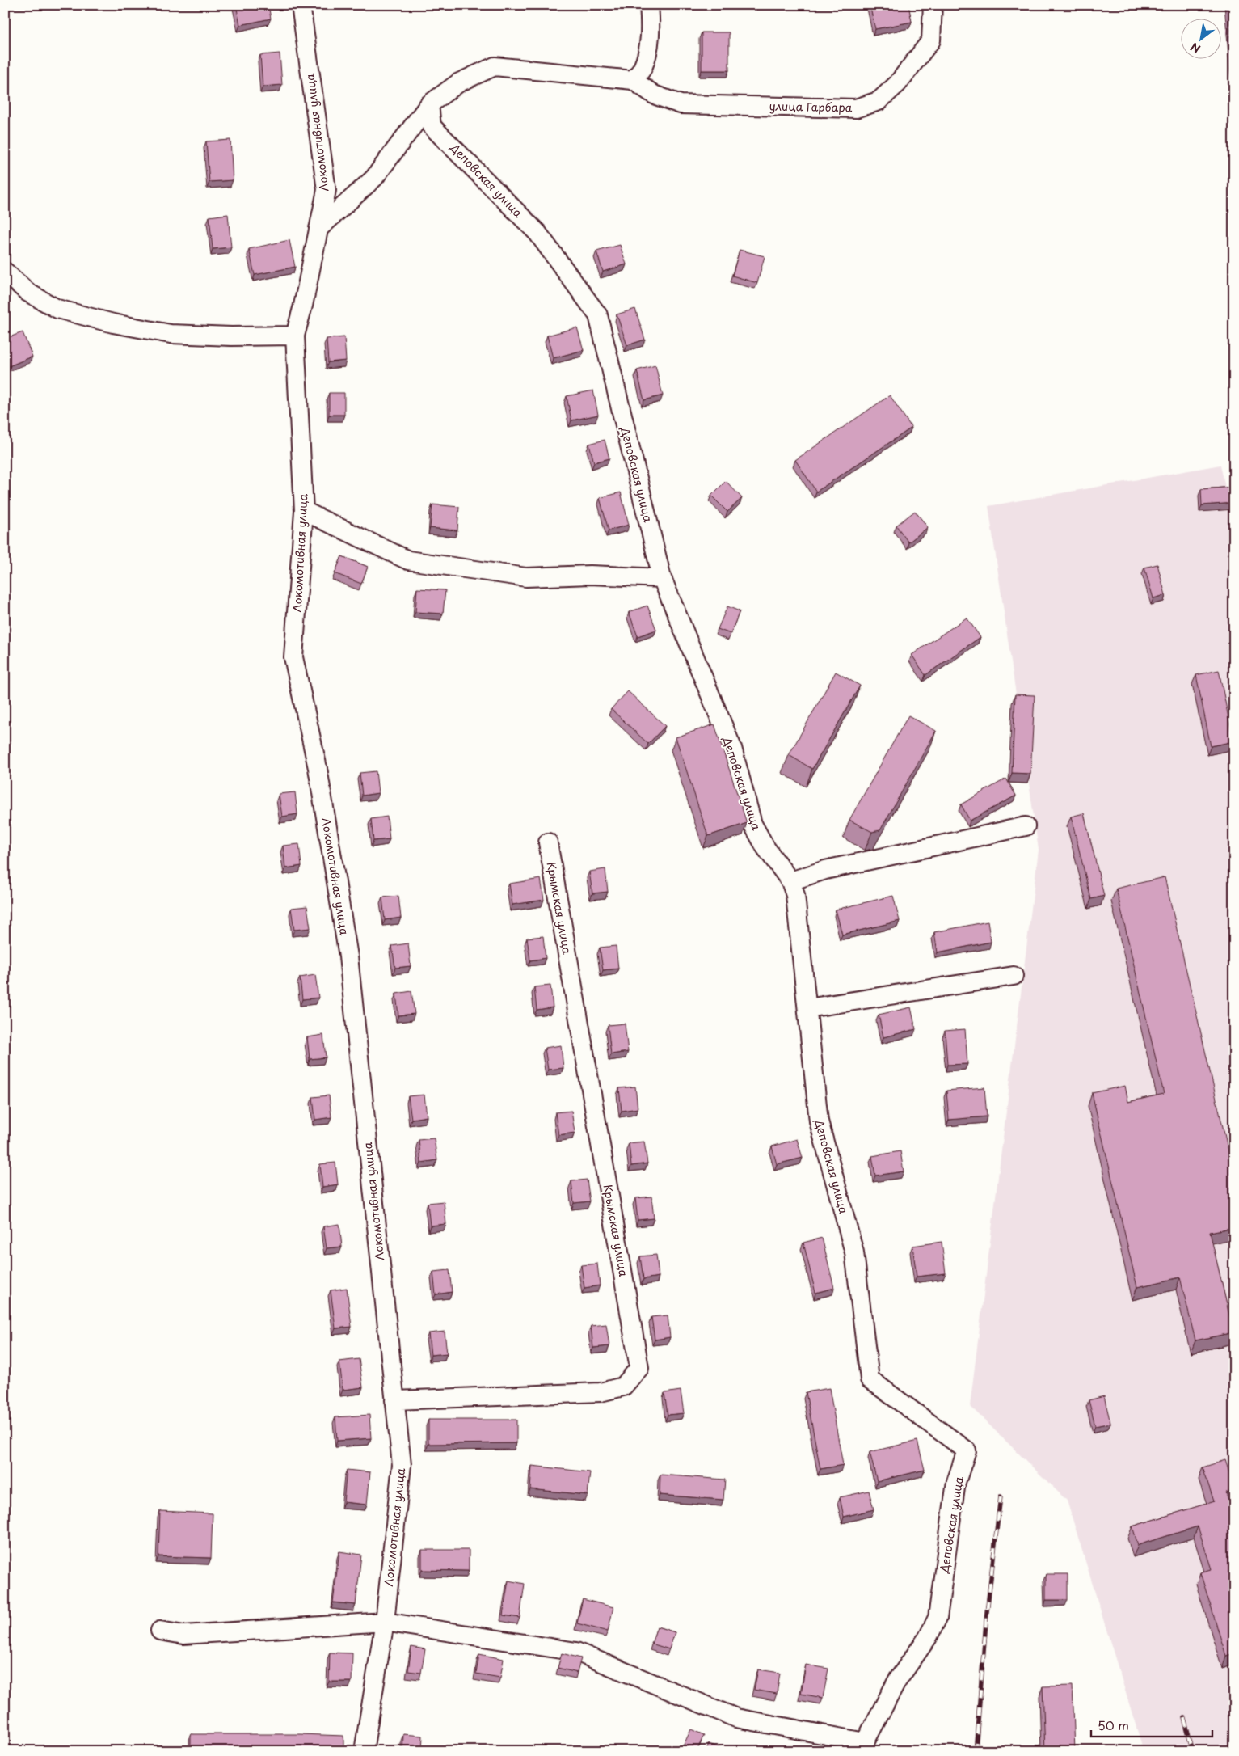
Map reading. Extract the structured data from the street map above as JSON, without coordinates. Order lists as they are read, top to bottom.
{
  "streets": {
    "street": [
      "улица Гарбара",
      "Локомотивная улица",
      "Деповская улица",
      "Крымская улица"
    ]
  },
  "crossings": [
    ["Локомотивная улица", "Крымская улица"]
  ],
  "scale_bar": "50 m",
  "north": "bottom left"
}
